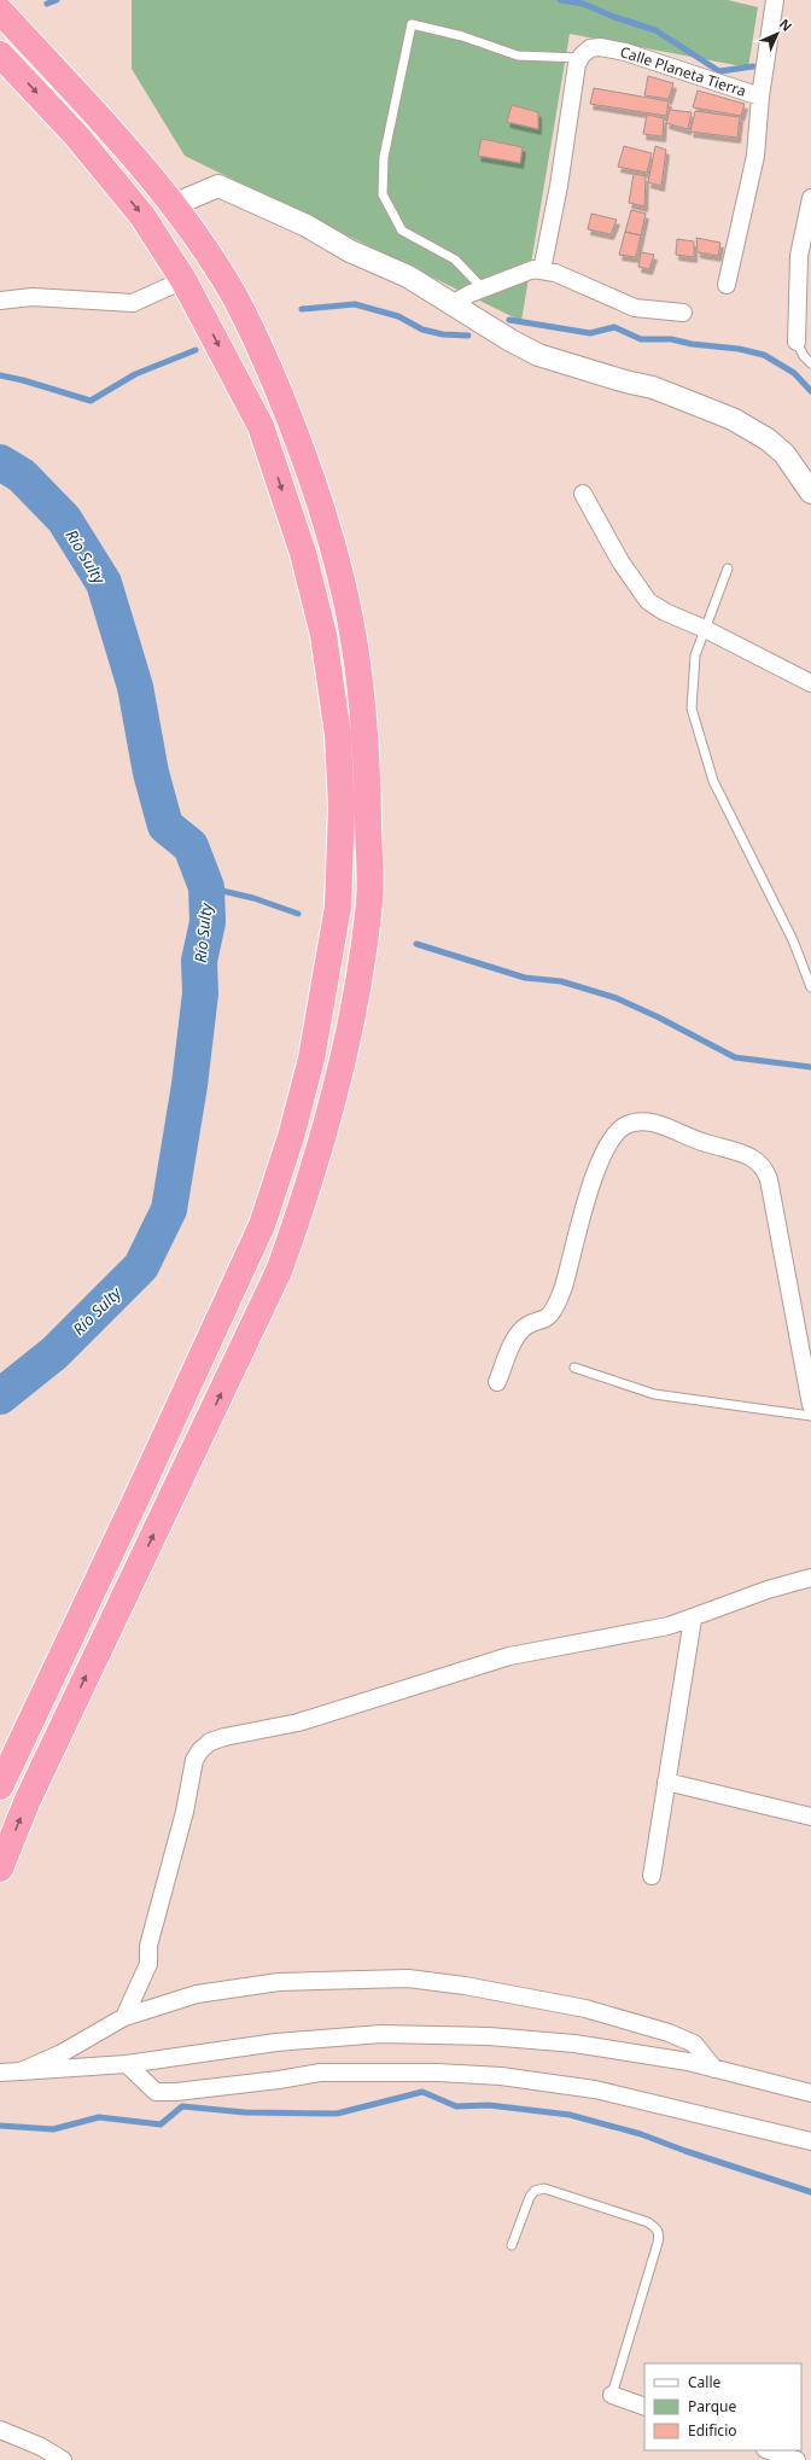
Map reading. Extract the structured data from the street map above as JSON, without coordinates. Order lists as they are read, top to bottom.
{
  "streets": {
    "street": ["Calle Planeta Tierra"]
  },
  "water": ["Río Sulty"],
  "legend": ["Calle", "Parque", "Edificio"],
  "north": "top right"
}
